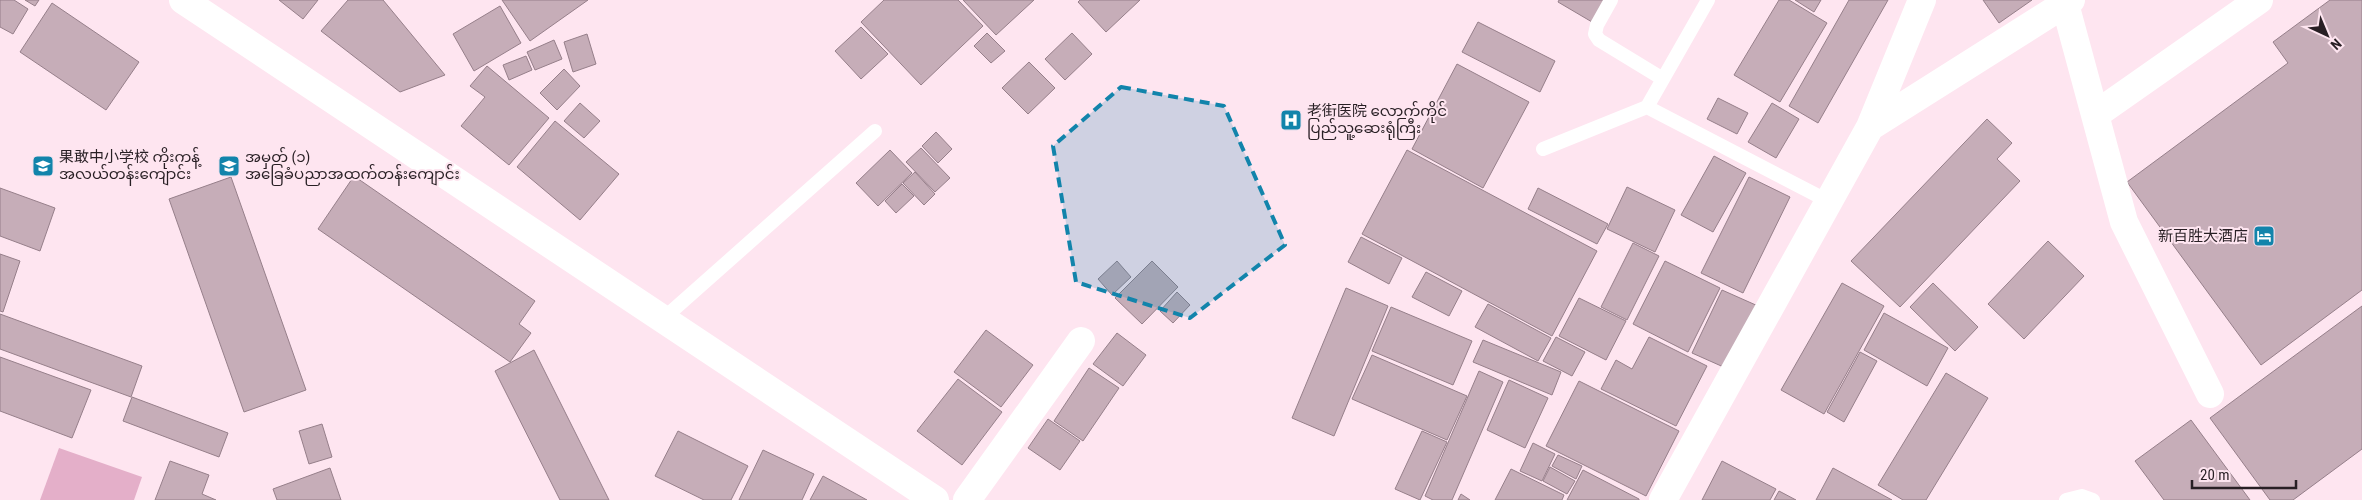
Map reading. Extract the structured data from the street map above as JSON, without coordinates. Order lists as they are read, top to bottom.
{
  "places": {
    "hospital": ["老街医院 လောက်ကိုင် ပြည်သူ့ဆေးရုံကြီး"],
    "school or university": ["果敢中小学校 ကိုးကန့် အလယ်တန်းကျောင်း", "အမှတ် (၁) အခြေခံပညာအထက်တန်းကျောင်း"],
    "hotel": ["新百胜大酒店"]
  },
  "scale_bar": "20 m",
  "north": "bottom right"
}
